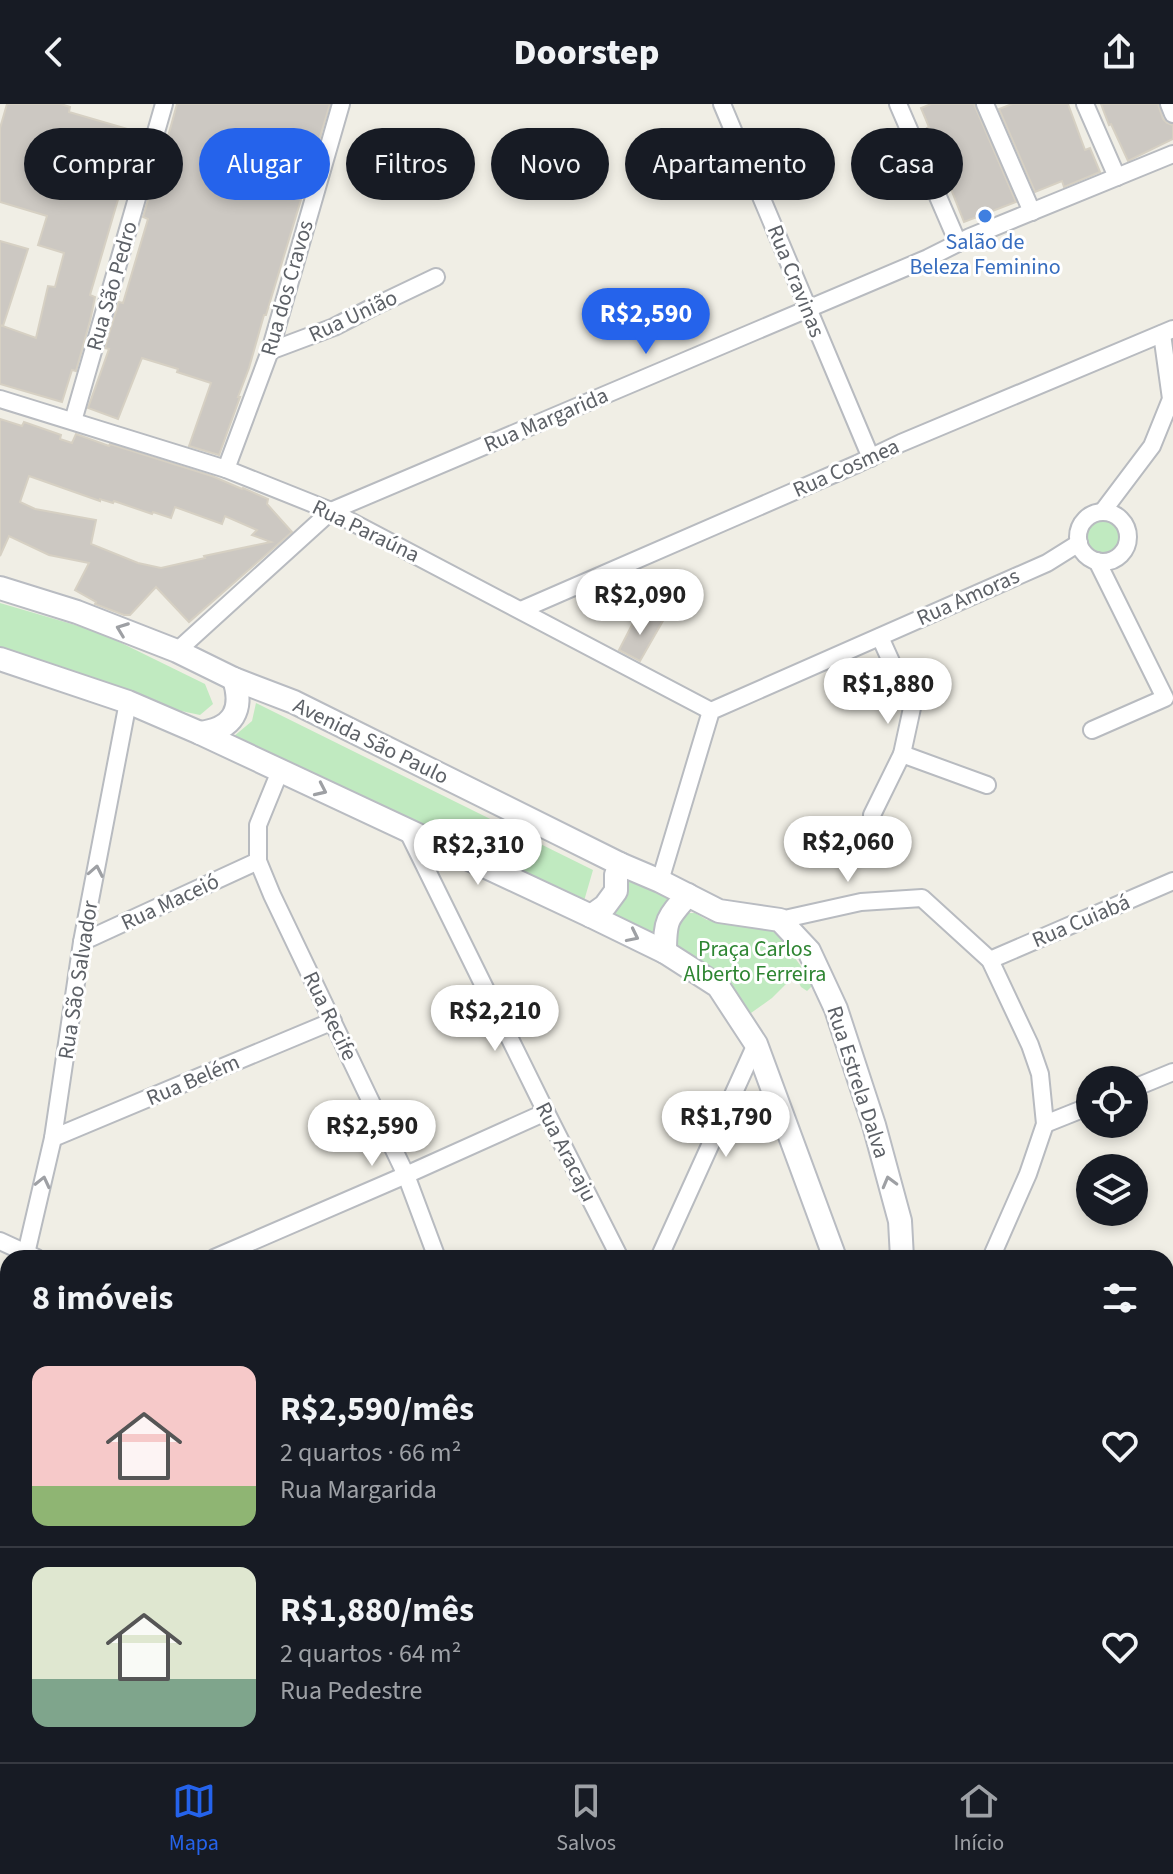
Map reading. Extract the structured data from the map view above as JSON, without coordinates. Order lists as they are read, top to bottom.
{
  "streets": {
    "street": [
      "Rua Cravinas",
      "Rua São Pedro",
      "Rua dos Cravos",
      "Rua União",
      "Rua Margarida",
      "Rua Cosmea",
      "Rua Paraúna",
      "Rua Amoras",
      "Avenida São Paulo",
      "Rua Maceió",
      "Rua Cuiabá",
      "Rua São Salvador",
      "Rua Recife",
      "Rua Belém",
      "Rua Estrela Dalva",
      "Rua Aracaju"
    ]
  },
  "crossings": [
    ["Rua Cravinas", "Rua Margarida"],
    ["Rua Cravinas", "Rua Cosmea"],
    ["Rua São Pedro", "Rua Paraúna"],
    ["Rua dos Cravos", "Rua União"],
    ["Rua dos Cravos", "Rua Paraúna"],
    ["Rua Margarida", "Rua Paraúna"],
    ["Rua Margarida", "Avenida São Paulo"],
    ["Rua Cosmea", "Rua Paraúna"],
    ["Rua Paraúna", "Rua Amoras"],
    ["Avenida São Paulo", "Rua Cuiabá"],
    ["Avenida São Paulo", "Rua Estrela Dalva"],
    ["Rua Maceió", "Rua São Salvador"],
    ["Rua Maceió", "Rua Recife"],
    ["Rua São Salvador", "Rua Belém"],
    ["Rua Recife", "Rua Belém"]
  ],
  "one_way": ["Rua São Salvador"],
  "parks": ["Praça Carlos Alberto Ferreira"],
  "places": ["Salão de Beleza Feminino"],
  "page": {
    "header": "Doorstep",
    "chip": [
      "Comprar",
      "Alugar",
      "Filtros",
      "Novo",
      "Apartamento",
      "Casa"
    ],
    "price": [
      "R$2,590",
      "R$2,090",
      "R$1,880",
      "R$2,060",
      "R$2,310",
      "R$2,210",
      "R$1,790",
      "R$2,590"
    ],
    "heading": "8 imóveis",
    "list": [
      {
        "name": "R$2,590/mês",
        "note": "2 quartos · 66 m² · Rua Margarida"
      },
      {
        "name": "R$1,880/mês",
        "note": "2 quartos · 64 m² · Rua Pedestre"
      }
    ],
    "tabs": ["Mapa", "Salvos", "Início"]
  }
}
